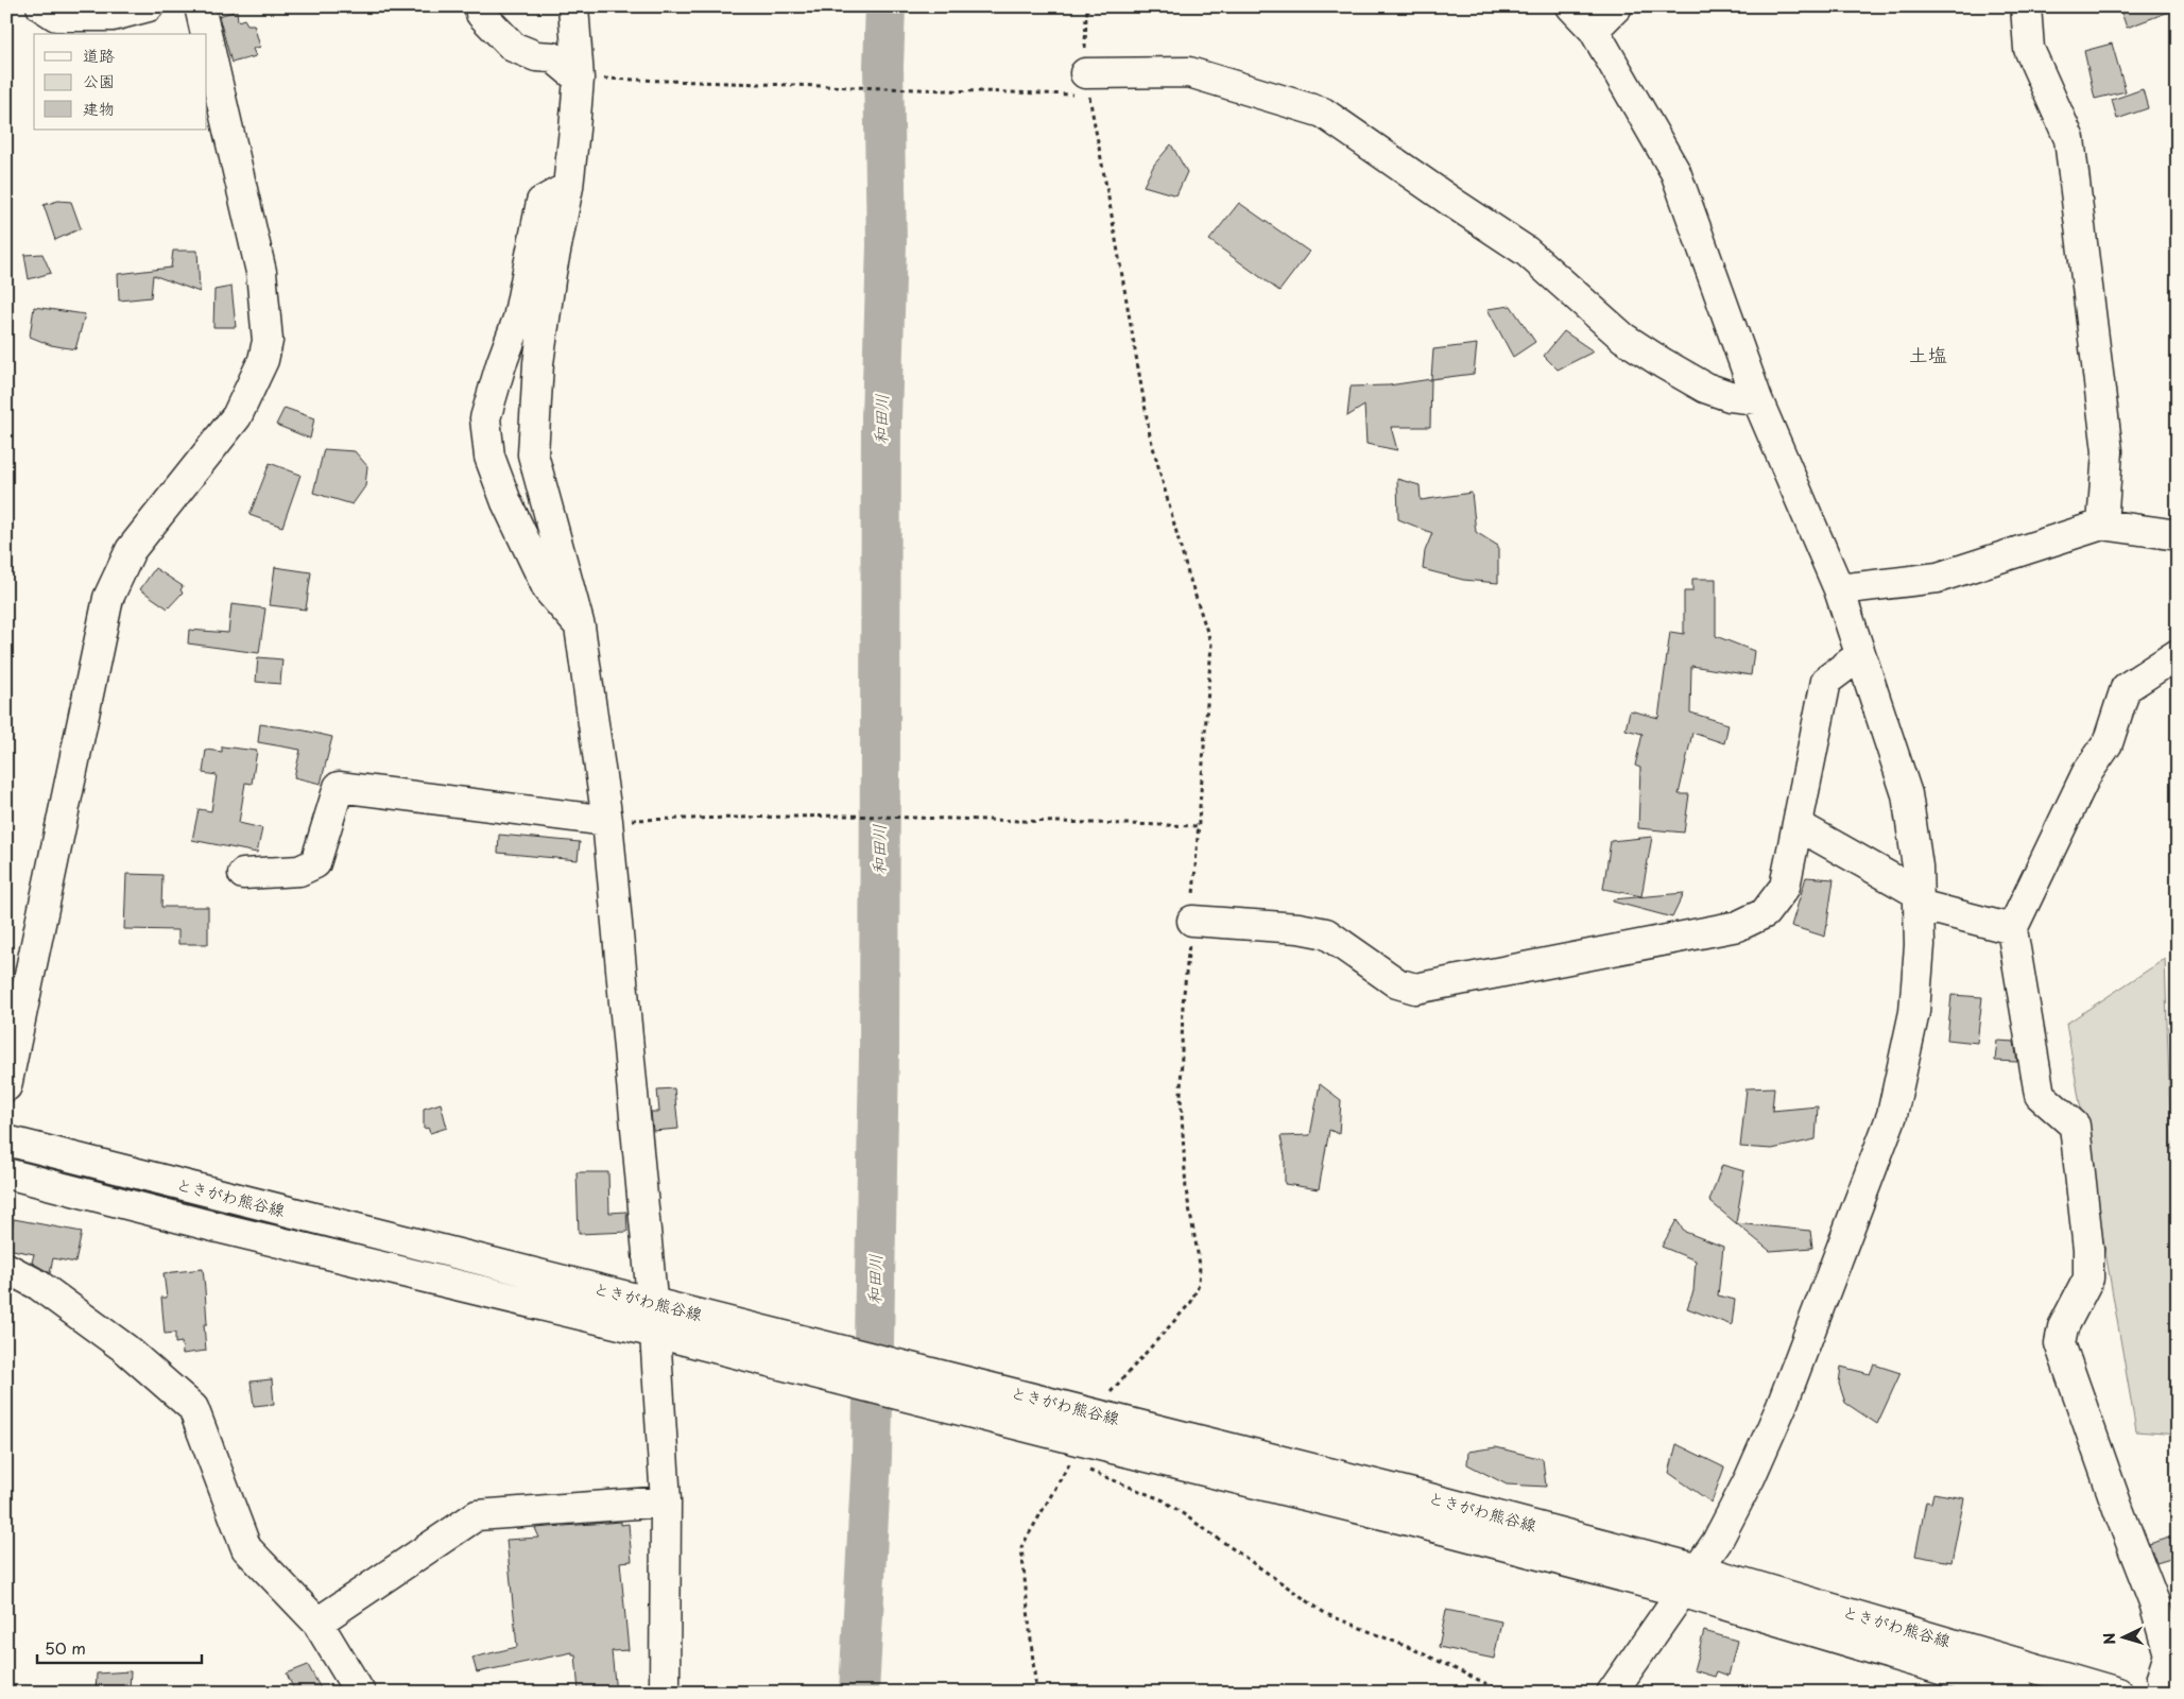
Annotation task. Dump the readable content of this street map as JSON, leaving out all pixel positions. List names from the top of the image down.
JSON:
{
  "streets": {
    "street": ["ときがわ熊谷線"]
  },
  "districts": ["土塩"],
  "water": ["和田川"],
  "legend": ["道路", "公園", "建物"],
  "scale_bar": "50 m",
  "north": "left"
}
